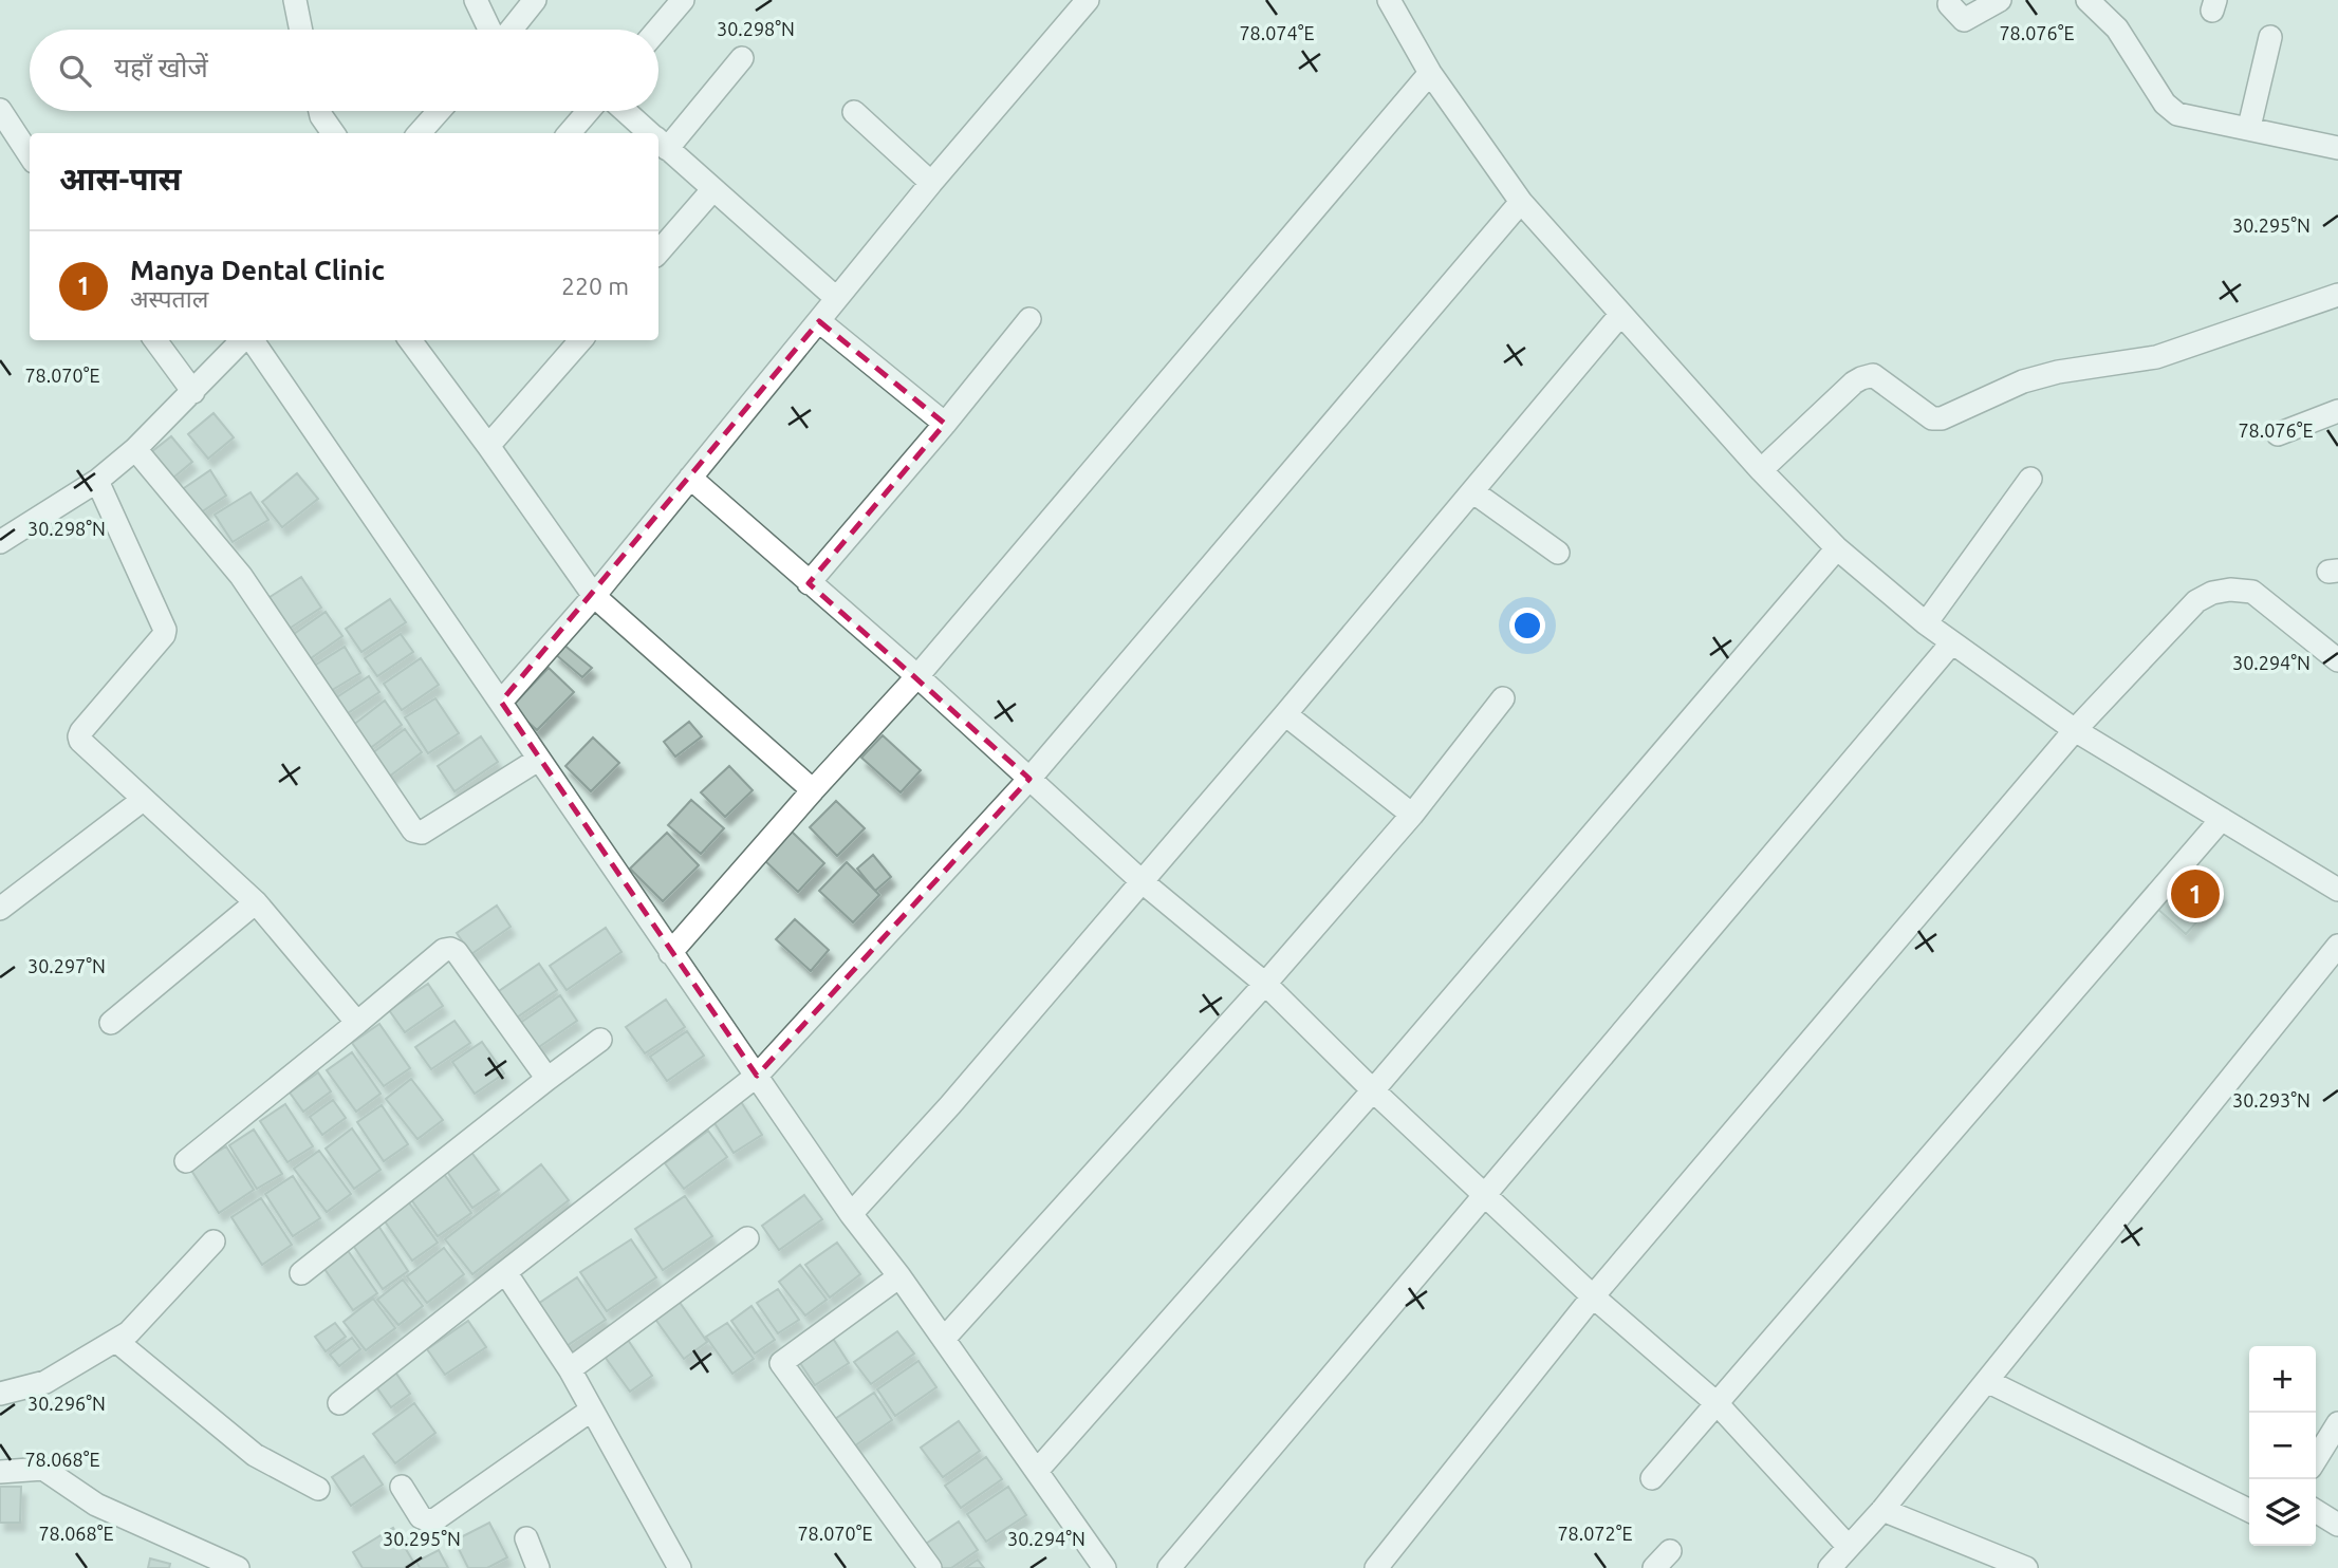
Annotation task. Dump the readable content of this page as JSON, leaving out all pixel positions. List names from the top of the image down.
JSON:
{
  "page": {
    "search": "यहाँ खोजें",
    "heading": "आस-पास",
    "list": [
      {
        "mark": "1",
        "name": "Manya Dental Clinic",
        "note": "अस्पताल",
        "value": "220 m"
      }
    ],
    "pins": "1",
    "map_buttons": ["+", "−"]
  },
  "coordinates": [
    "30.298°N",
    "78.076°E",
    "78.074°E",
    "30.295°N",
    "78.070°E",
    "30.294°N",
    "30.297°N",
    "30.293°N",
    "30.296°N",
    "78.068°E",
    "78.072°E"
  ]
}
